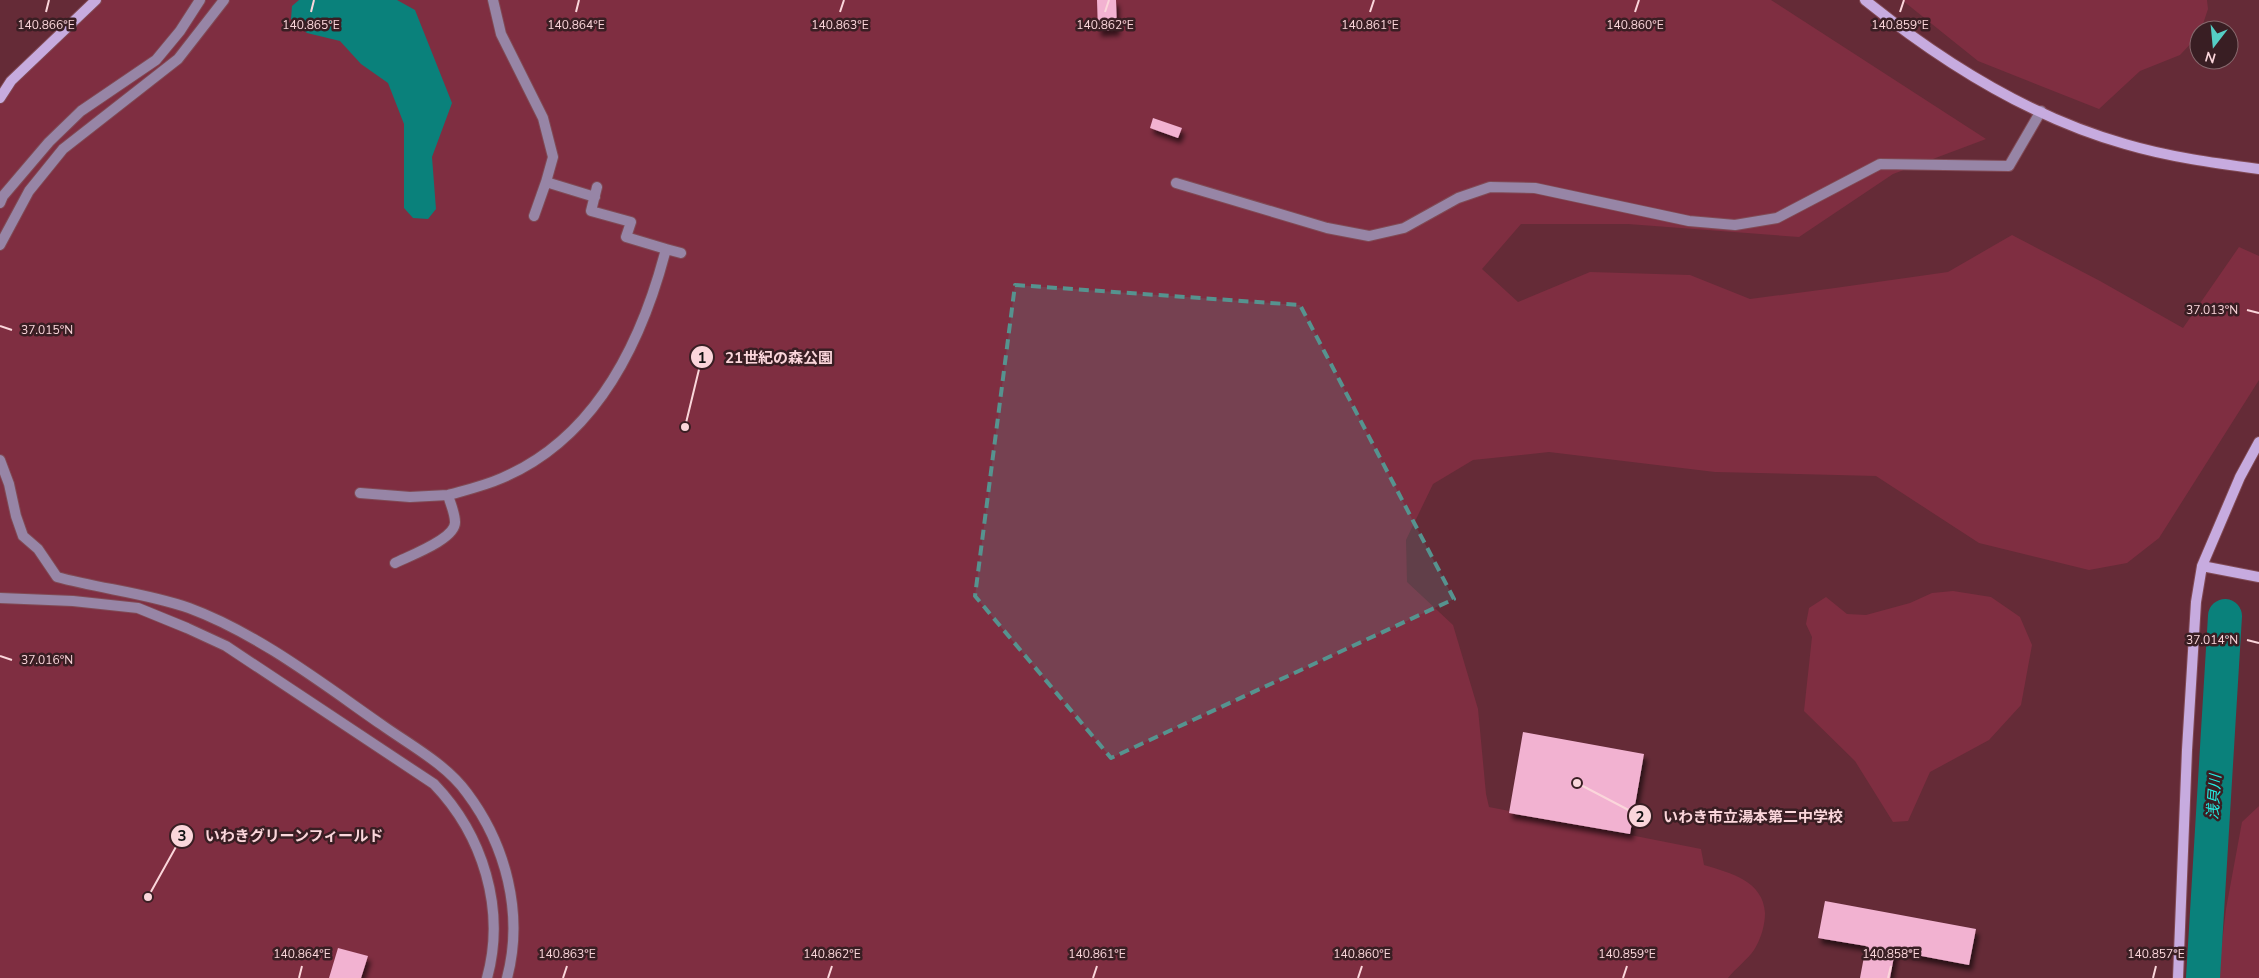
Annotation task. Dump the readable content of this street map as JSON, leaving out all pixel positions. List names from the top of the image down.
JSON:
{
  "water": ["浅貝川"],
  "places": ["21世紀の森公園", "いわき市立湯本第二中学校", "いわきグリーンフィールド"],
  "north": "bottom",
  "coordinates": [
    "140.866°E",
    "140.865°E",
    "140.864°E",
    "140.863°E",
    "140.862°E",
    "140.861°E",
    "140.860°E",
    "140.859°E",
    "37.013°N",
    "37.015°N",
    "37.014°N",
    "37.016°N",
    "140.858°E",
    "140.857°E"
  ]
}
